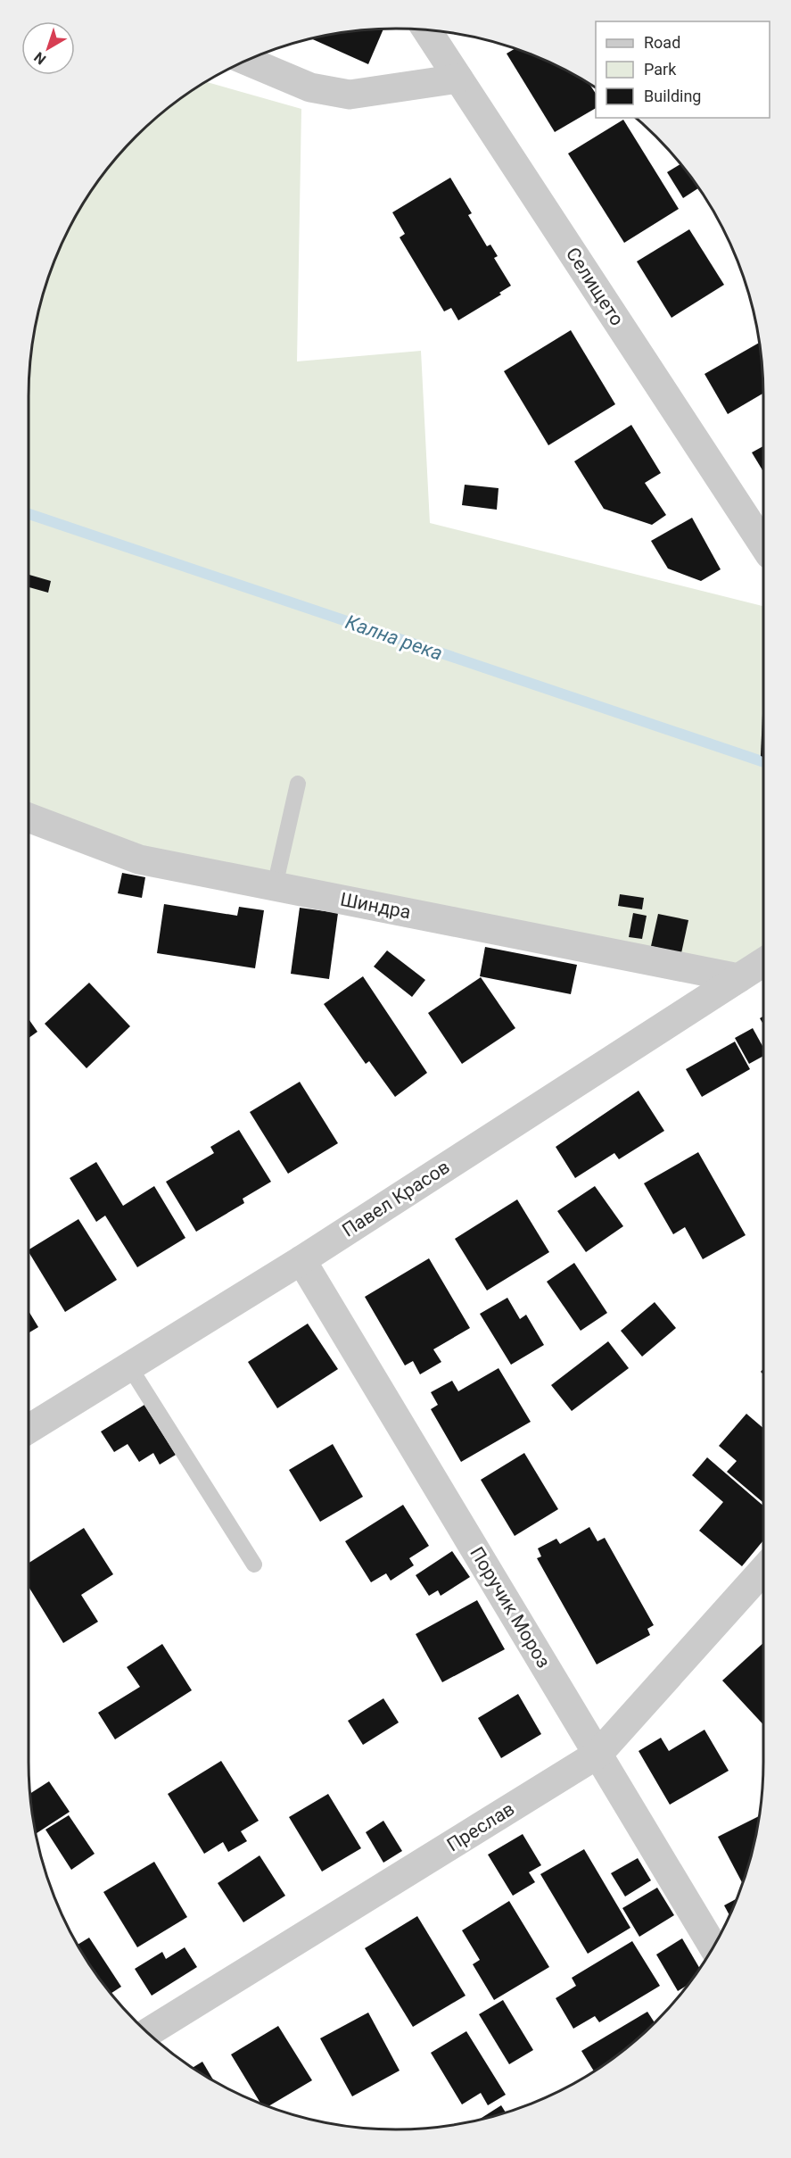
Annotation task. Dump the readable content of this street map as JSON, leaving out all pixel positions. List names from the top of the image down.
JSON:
{
  "streets": {
    "street": [
      "Селището",
      "Шиндра",
      "Павел Красов",
      "Поручик Мороз",
      "Преслав"
    ]
  },
  "crossings": [
    ["Шиндра", "Павел Красов"],
    ["Павел Красов", "Поручик Мороз"],
    ["Поручик Мороз", "Преслав"]
  ],
  "water": ["Кална река"],
  "legend": ["Road", "Park", "Building"],
  "north": "bottom left"
}
